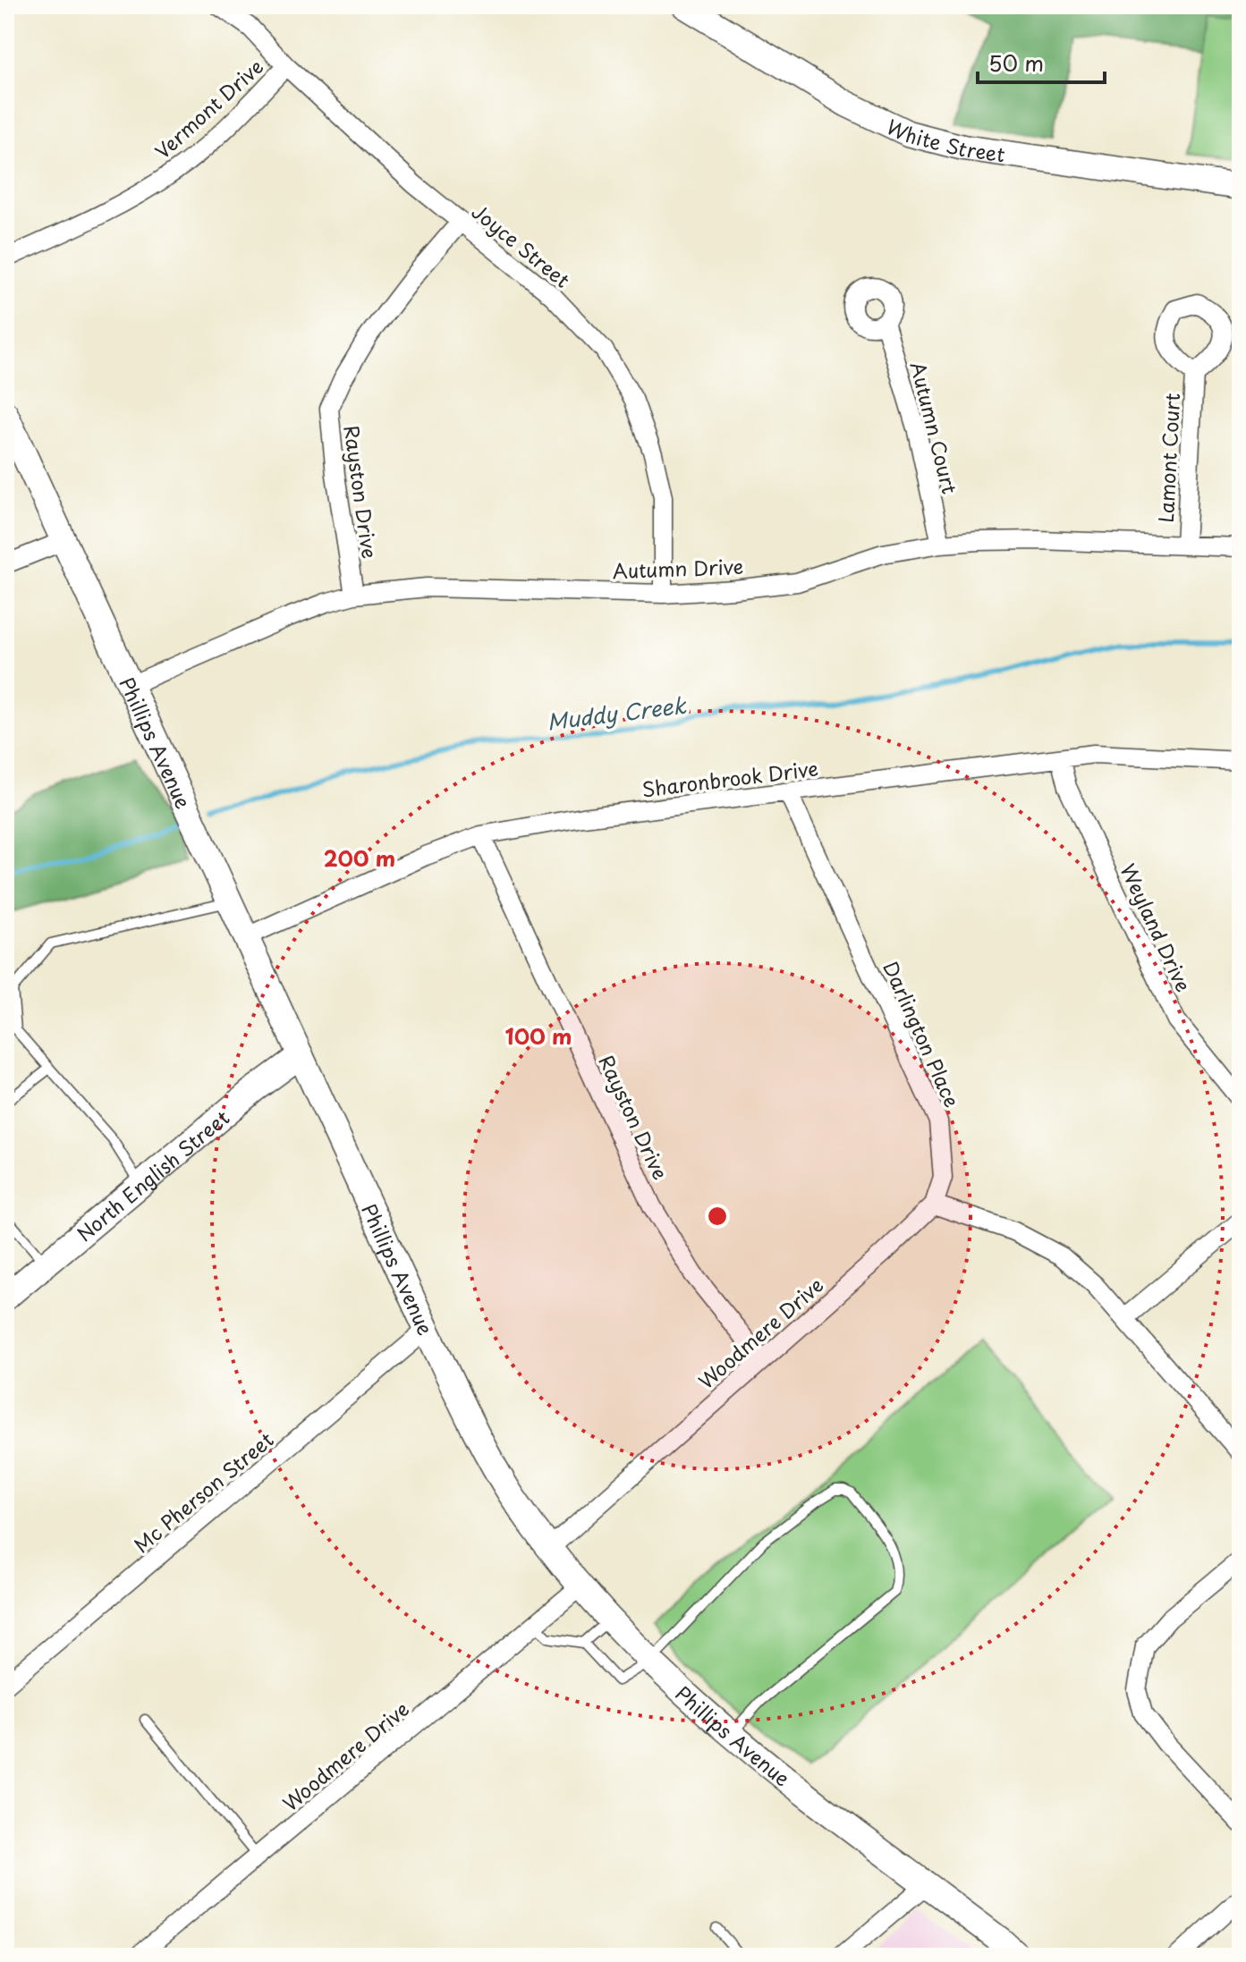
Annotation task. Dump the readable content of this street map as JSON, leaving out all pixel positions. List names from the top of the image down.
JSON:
{
  "streets": {
    "street": [
      "Vermont Drive",
      "White Street",
      "Joyce Street",
      "Autumn Court",
      "Lamont Court",
      "Rayston Drive",
      "Autumn Drive",
      "Phillips Avenue",
      "Sharonbrook Drive",
      "Weyland Drive",
      "Darlington Place",
      "North English Street",
      "Woodmere Drive",
      "Mc Pherson Street"
    ]
  },
  "crossings": [
    ["Vermont Drive", "Joyce Street"],
    ["Joyce Street", "Rayston Drive"],
    ["Joyce Street", "Autumn Drive"],
    ["Autumn Court", "Autumn Drive"],
    ["Lamont Court", "Autumn Drive"],
    ["Rayston Drive", "Autumn Drive"],
    ["Rayston Drive", "Sharonbrook Drive"],
    ["Rayston Drive", "Woodmere Drive"],
    ["Autumn Drive", "Phillips Avenue"],
    ["Phillips Avenue", "Sharonbrook Drive"],
    ["Phillips Avenue", "North English Street"],
    ["Phillips Avenue", "Woodmere Drive"],
    ["Phillips Avenue", "Mc Pherson Street"],
    ["Sharonbrook Drive", "Weyland Drive"],
    ["Sharonbrook Drive", "Darlington Place"],
    ["Darlington Place", "Woodmere Drive"]
  ],
  "water": ["Muddy Creek"],
  "scale_bar": "50 m",
  "rings": ["200 m", "100 m"]
}
